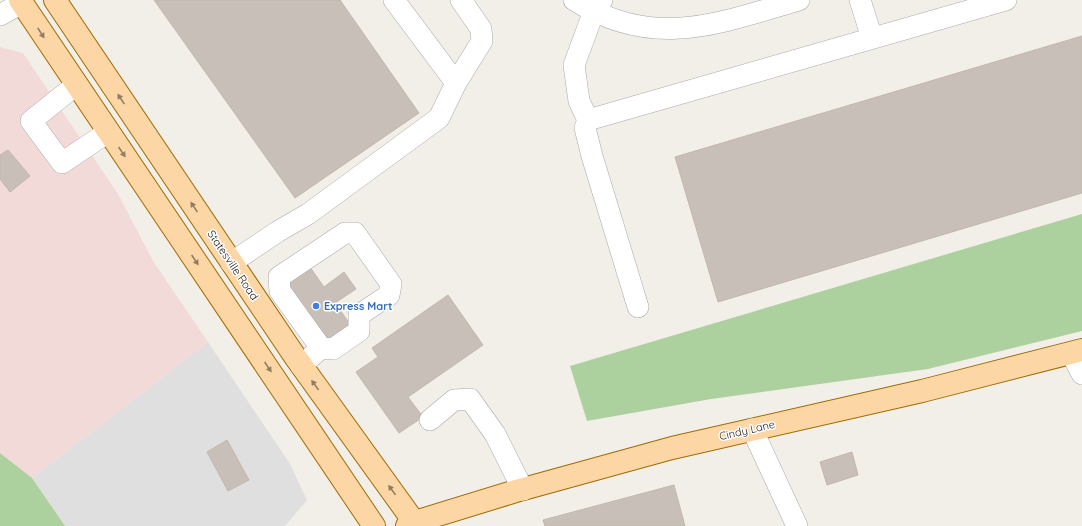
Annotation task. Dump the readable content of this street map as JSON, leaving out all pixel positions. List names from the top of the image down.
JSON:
{
  "streets": {
    "main road": ["Statesville Road", "Cindy Lane"]
  },
  "crossings": [
    ["Statesville Road", "Cindy Lane"]
  ],
  "places": ["Express Mart"]
}
